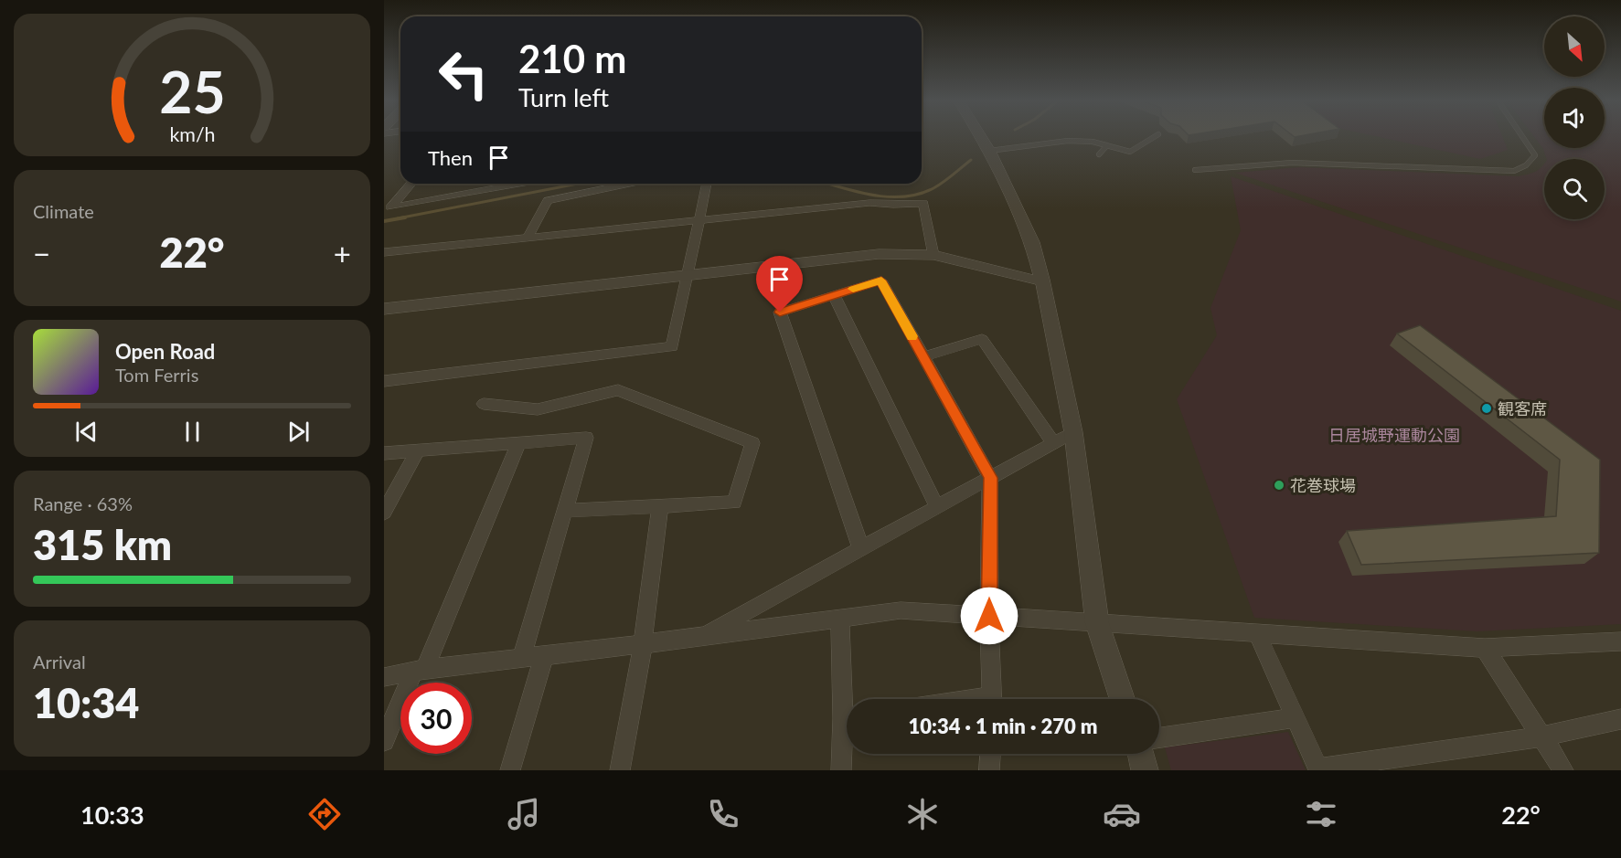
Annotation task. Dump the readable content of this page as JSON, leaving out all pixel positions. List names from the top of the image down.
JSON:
{
  "parks": ["日居城野運動公園"],
  "places": ["観客席", "花巻球場"],
  "north": "bottom right",
  "page": {
    "turn": ["210 m", "Turn left"],
    "then": "Then",
    "tile": [
      "Climate",
      ["Range · 63%", "315 km"],
      ["Arrival", "10:34"]
    ],
    "heat": ["−", "22°", "+"],
    "song": ["Open Road", "Tom Ferris"],
    "limit": "30",
    "trip": "10:34 · 1 min · 270 m",
    "tabs": ["10:33", "22°"],
    "gauge": ["25", "km/h"]
  }
}
